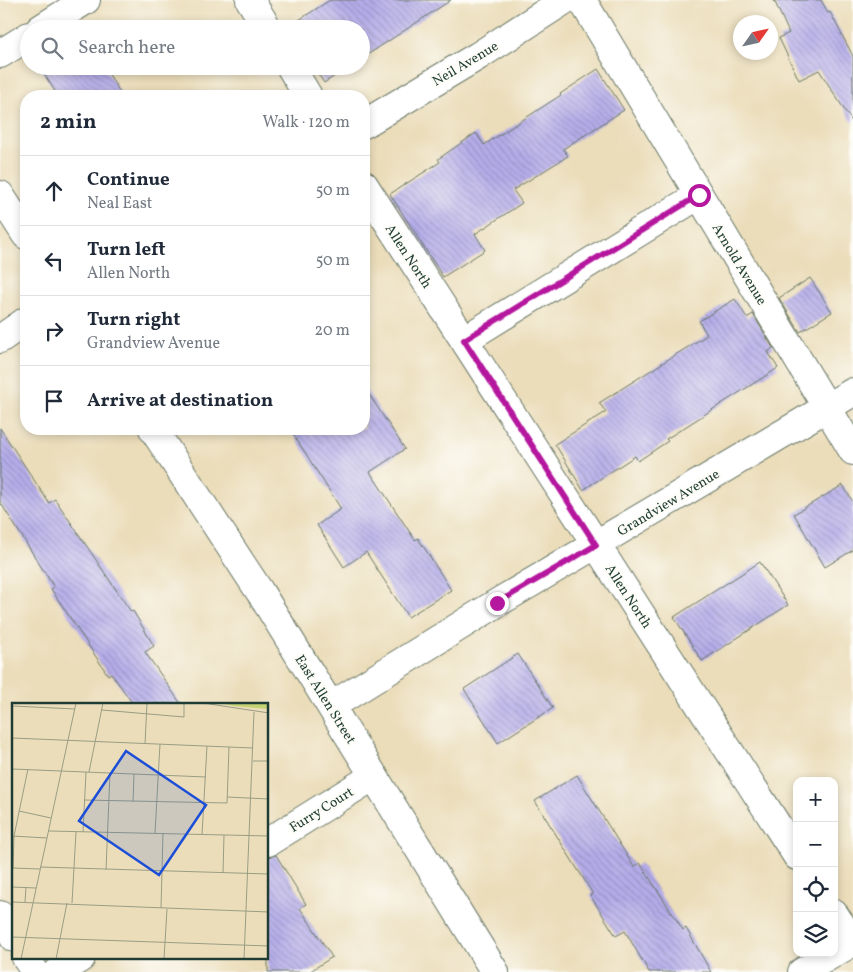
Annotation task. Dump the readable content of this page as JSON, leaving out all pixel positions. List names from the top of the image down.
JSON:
{
  "streets": {
    "street": [
      "Neil Avenue",
      "Allen North",
      "Arnold Avenue",
      "Grandview Avenue",
      "East Allen Street",
      "Furry Court"
    ]
  },
  "crossings": [
    ["Allen North", "Grandview Avenue"],
    ["Arnold Avenue", "Grandview Avenue"],
    ["Grandview Avenue", "East Allen Street"],
    ["East Allen Street", "Furry Court"]
  ],
  "north": "top right",
  "page": {
    "search": "Search here",
    "heading": ["2 min", "Walk · 120 m"],
    "list": [
      ["Continue", "Neal East", "50 m"],
      ["Turn left", "Allen North", "50 m"],
      ["Turn right", "Grandview Avenue", "20 m"],
      "Arrive at destination"
    ],
    "map_buttons": ["+", "−"]
  }
}
